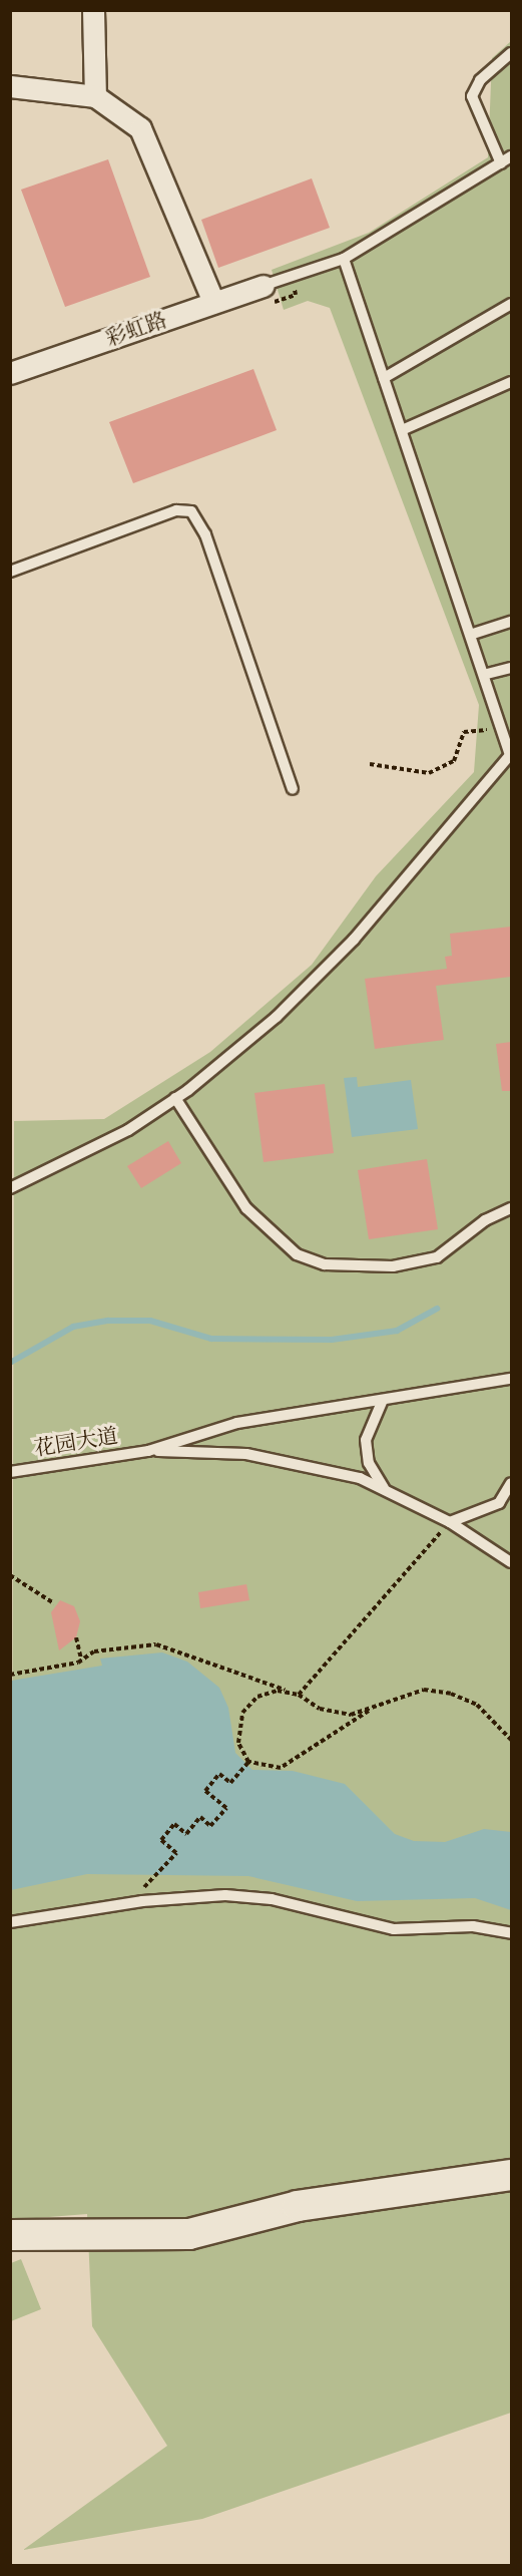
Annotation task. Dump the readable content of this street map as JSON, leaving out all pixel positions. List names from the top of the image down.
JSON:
{
  "streets": {
    "street": ["彩虹路"],
    "lane": ["花园大道"]
  }
}
